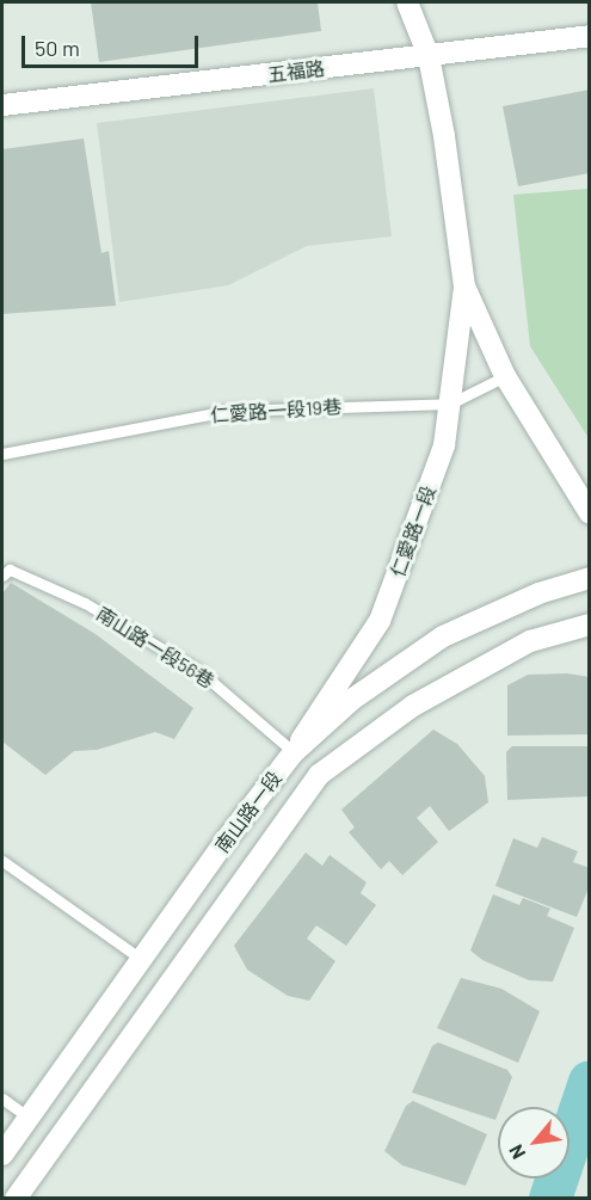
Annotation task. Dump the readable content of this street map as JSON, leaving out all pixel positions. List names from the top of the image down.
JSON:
{
  "streets": {
    "street": ["五福路", "仁愛路一段", "南山路一段"],
    "lane": ["仁愛路一段19巷", "南山路一段56巷"]
  },
  "crossings": [
    ["五福路", "仁愛路一段"],
    ["仁愛路一段19巷", "仁愛路一段"],
    ["仁愛路一段", "南山路一段56巷"],
    ["仁愛路一段", "南山路一段"],
    ["南山路一段56巷", "南山路一段"]
  ],
  "scale_bar": "50 m",
  "north": "bottom left"
}
